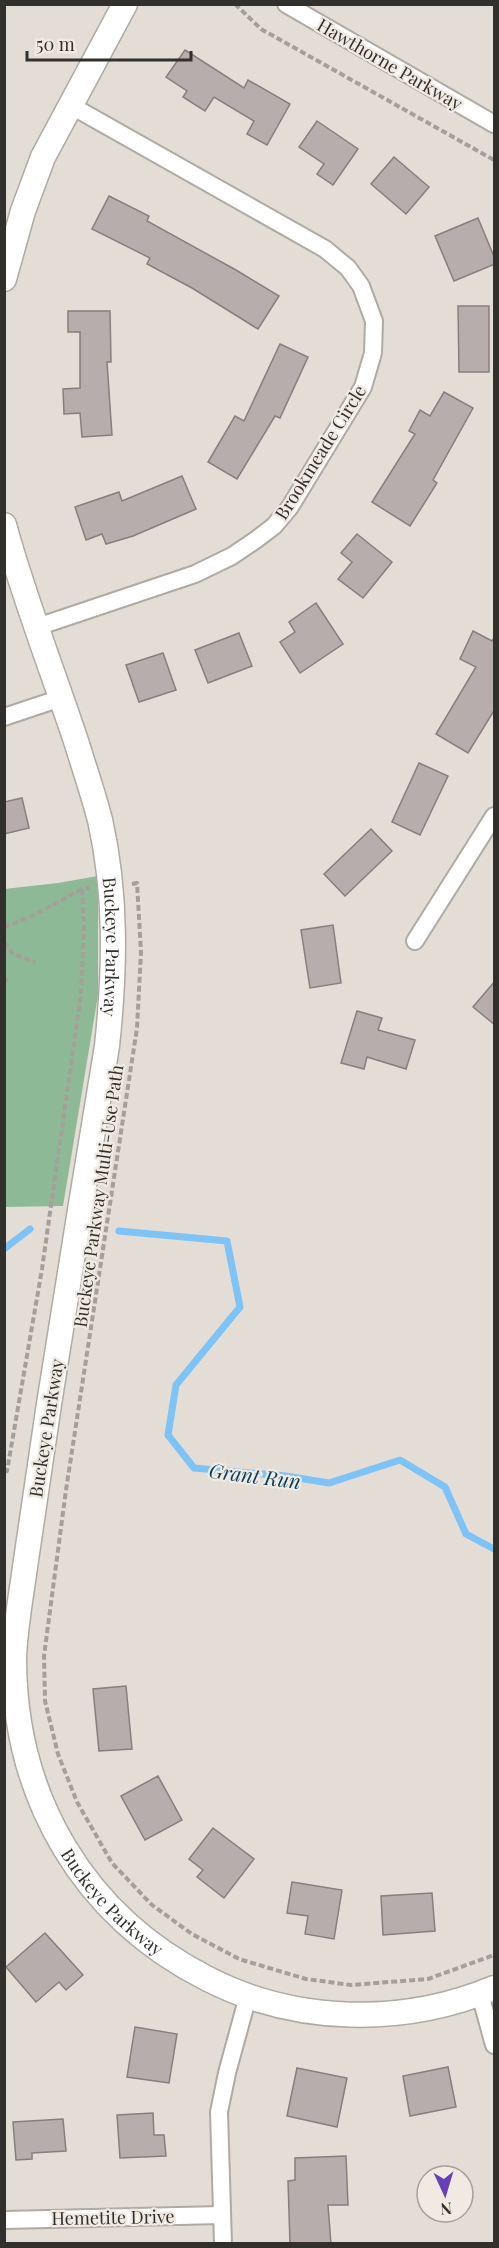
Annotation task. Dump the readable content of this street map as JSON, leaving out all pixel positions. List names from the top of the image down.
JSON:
{
  "streets": {
    "street": [
      "Hawthorne Parkway",
      "Brookmeade Circle",
      "Buckeye Parkway",
      "Hemetite Drive"
    ],
    "path": ["Buckeye Parkway Multi-Use Path"]
  },
  "crossings": [
    ["Brookmeade Circle", "Buckeye Parkway"]
  ],
  "water": ["Grant Run"],
  "scale_bar": "50 m",
  "north": "bottom"
}
